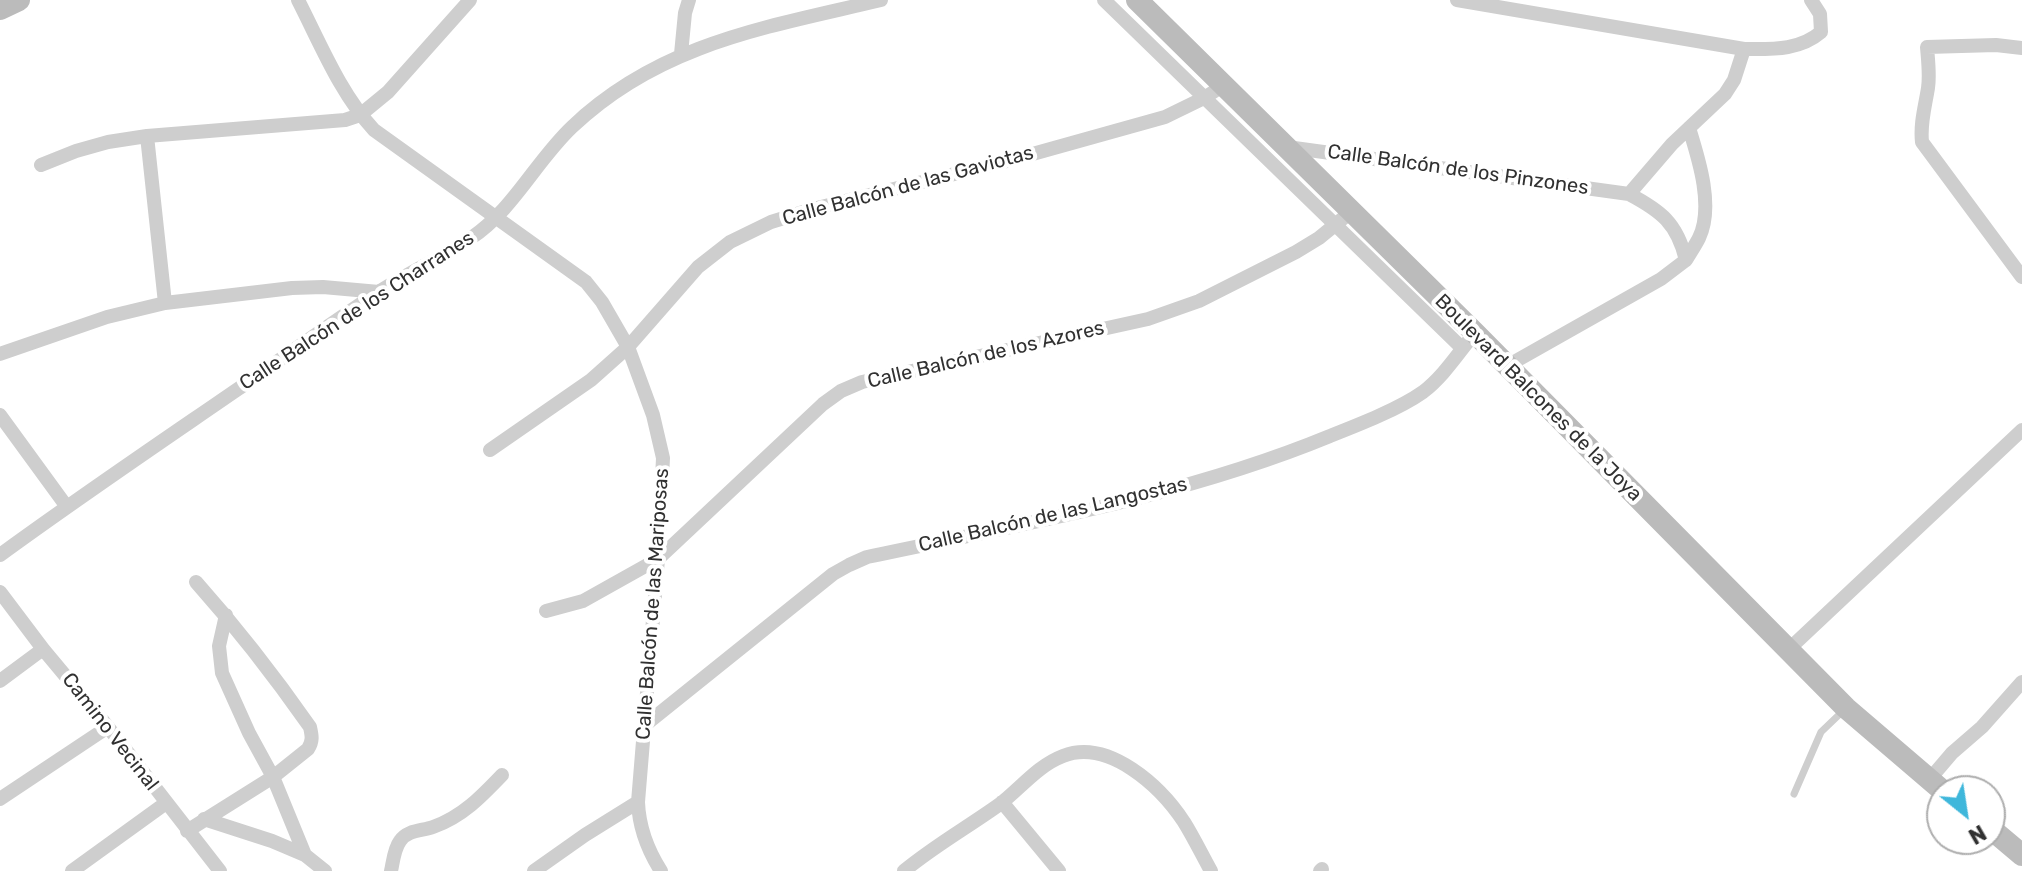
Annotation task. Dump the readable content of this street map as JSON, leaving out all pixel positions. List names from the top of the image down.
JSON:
{
  "streets": {
    "street": [
      "Calle Balcón de los Pinzones",
      "Calle Balcón de las Gaviotas",
      "Calle Balcón de los Charranes",
      "Calle Balcón de los Azores",
      "Boulevard Balcones de la Joya",
      "Calle Balcón de las Langostas",
      "Calle Balcón de las Mariposas",
      "Camino Vecinal"
    ]
  },
  "crossings": [
    ["Calle Balcón de los Pinzones", "Boulevard Balcones de la Joya"],
    ["Calle Balcón de las Gaviotas", "Boulevard Balcones de la Joya"],
    ["Calle Balcón de las Gaviotas", "Calle Balcón de las Mariposas"],
    ["Calle Balcón de los Charranes", "Calle Balcón de las Mariposas"],
    ["Calle Balcón de los Azores", "Boulevard Balcones de la Joya"],
    ["Calle Balcón de los Azores", "Calle Balcón de las Mariposas"],
    ["Boulevard Balcones de la Joya", "Calle Balcón de las Langostas"],
    ["Calle Balcón de las Langostas", "Calle Balcón de las Mariposas"]
  ],
  "north": "bottom right"
}
